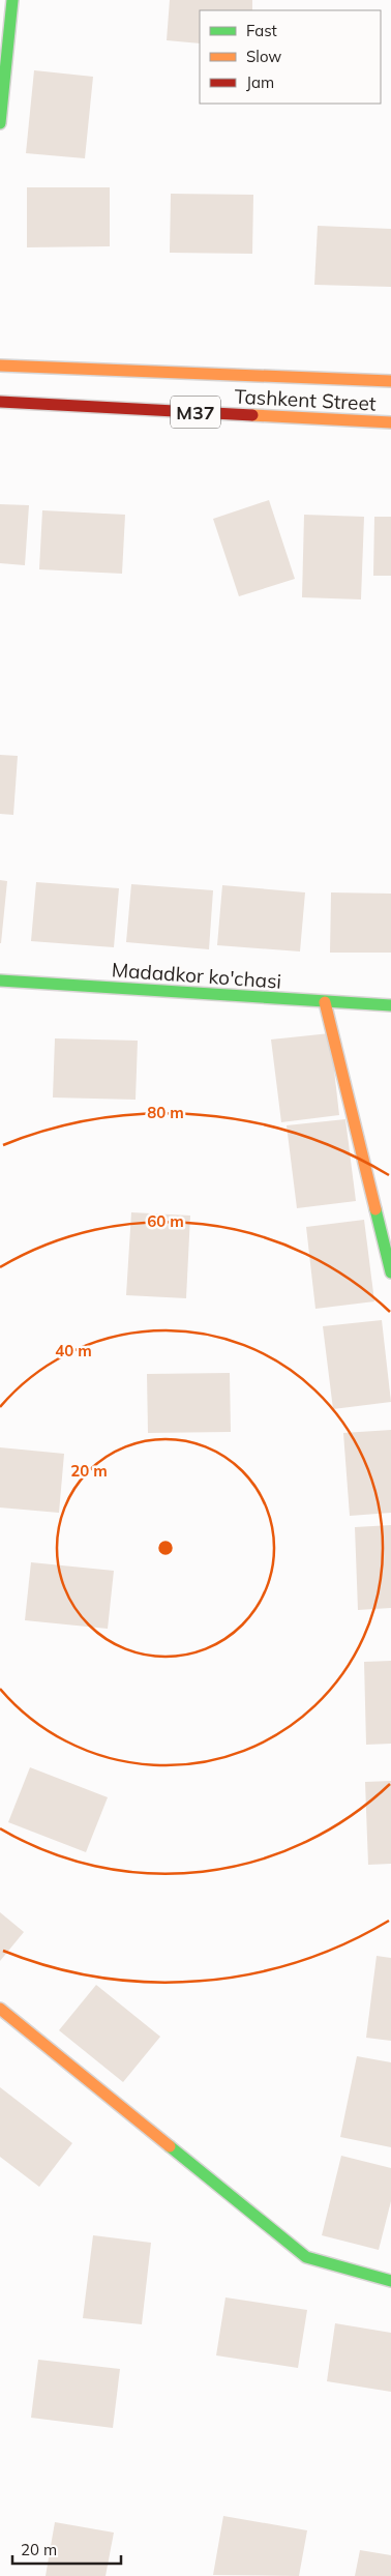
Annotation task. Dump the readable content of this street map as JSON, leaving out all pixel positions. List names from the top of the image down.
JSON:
{
  "streets": {
    "main road": ["Tashkent Street", "M37", "Madadkor ko'chasi"]
  },
  "legend": ["Fast", "Slow", "Jam"],
  "scale_bar": "20 m",
  "rings": [
    "80 m",
    "60 m",
    "40 m",
    "20 m"
  ]
}
